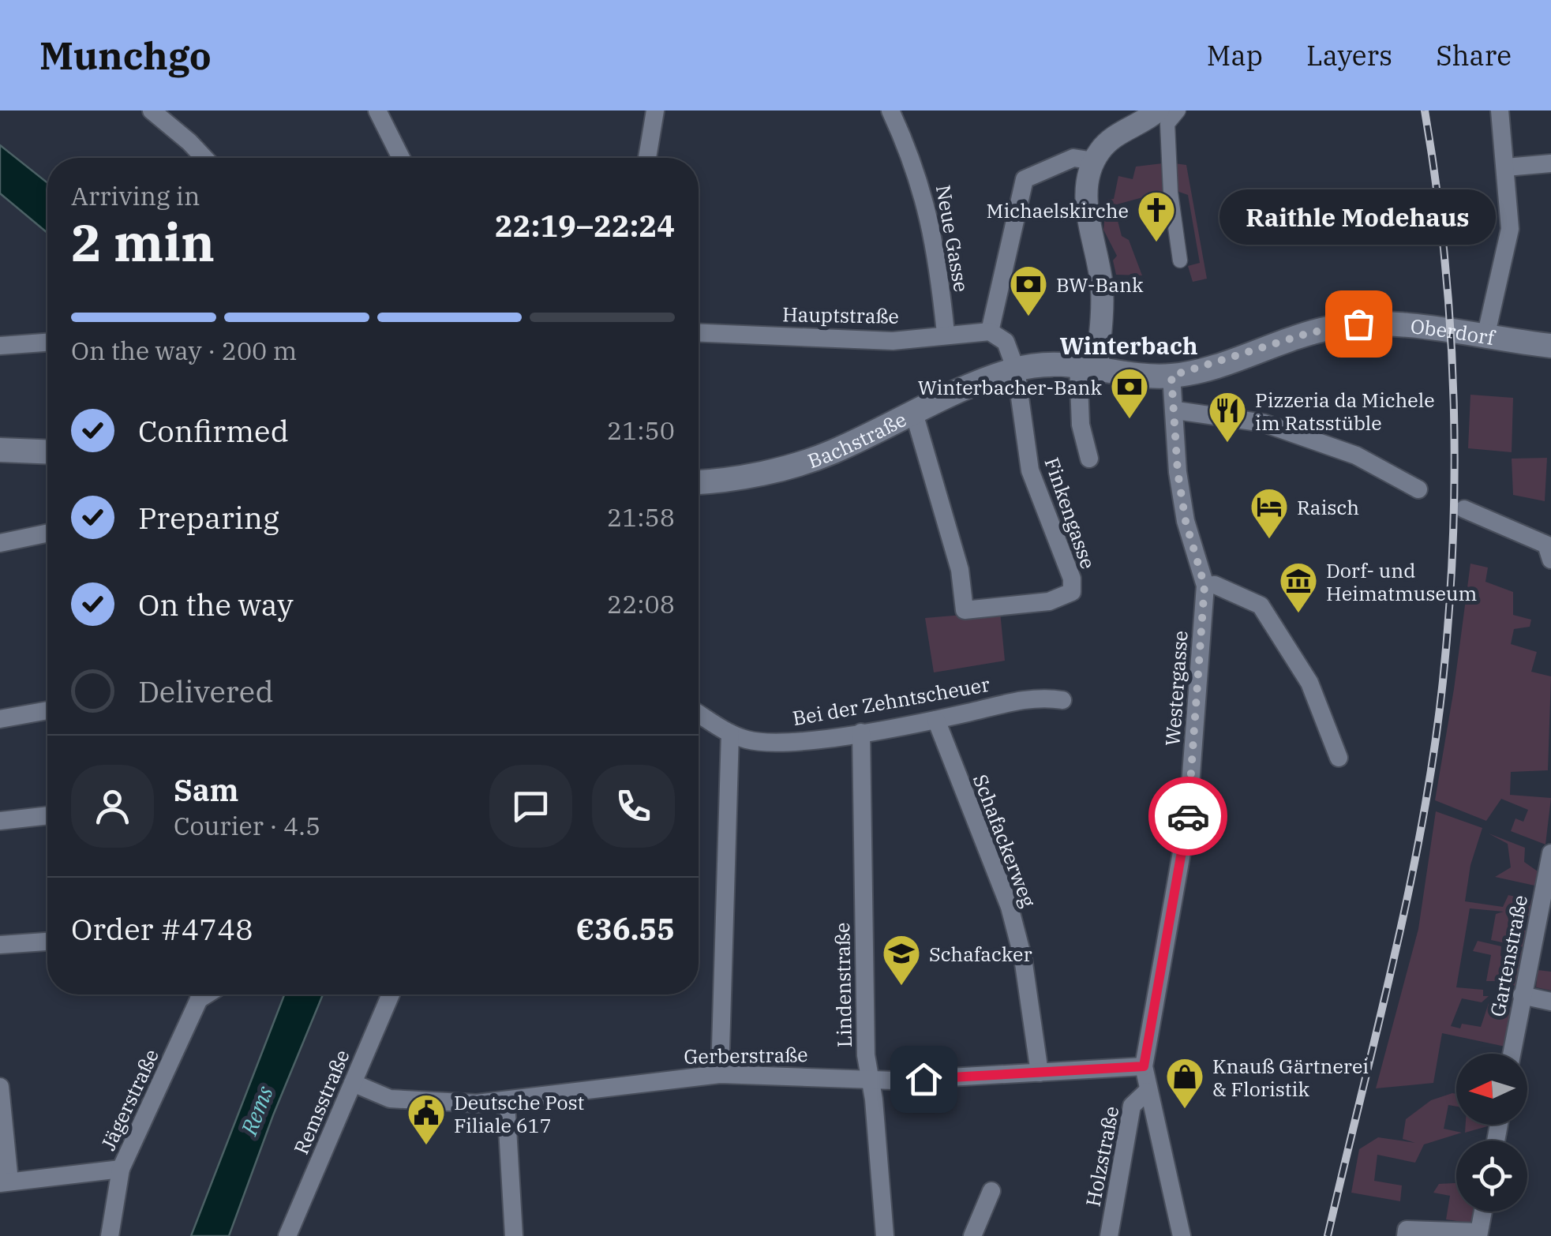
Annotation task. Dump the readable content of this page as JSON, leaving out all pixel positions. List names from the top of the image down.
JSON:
{
  "streets": {
    "main road": ["Oberdorf", "Bachstraße"],
    "street": [
      "Neue Gasse",
      "Hauptstraße",
      "Finkengasse",
      "Westergasse",
      "Bei der Zehntscheuer",
      "Schafackerweg",
      "Gartenstraße",
      "Lindenstraße",
      "Gerberstraße",
      "Jägerstraße",
      "Remsstraße",
      "Holzstraße"
    ]
  },
  "crossings": [
    ["Neue Gasse", "Hauptstraße"],
    ["Oberdorf", "Bachstraße"],
    ["Oberdorf", "Westergasse"],
    ["Bachstraße", "Finkengasse"],
    ["Bachstraße", "Westergasse"],
    ["Westergasse", "Gerberstraße"],
    ["Westergasse", "Holzstraße"],
    ["Bei der Zehntscheuer", "Schafackerweg"],
    ["Bei der Zehntscheuer", "Lindenstraße"],
    ["Schafackerweg", "Gerberstraße"],
    ["Lindenstraße", "Gerberstraße"],
    ["Gerberstraße", "Remsstraße"]
  ],
  "districts": ["Winterbach"],
  "water": ["Rems"],
  "places": {
    "church": ["Michaelskirche"],
    "bank": ["BW-Bank", "Winterbacher-Bank"],
    "other": ["Raithle Modehaus"],
    "restaurant": ["Pizzeria da Michele im Ratsstüble"],
    "hotel": ["Raisch"],
    "museum": ["Dorf- und Heimatmuseum"],
    "school or university": ["Schafacker"],
    "shop": ["Knauß Gärtnerei & Floristik"],
    "public building": ["Deutsche Post Filiale 617"]
  },
  "north": "left",
  "page": {
    "header": "Munchgo",
    "nav": ["Map", "Layers", "Share"],
    "heading": ["2 min", "Arriving in", "22:19–22:24"],
    "panel": [
      "Sam",
      "Courier · 4.5",
      "Order #4748",
      "€36.55"
    ],
    "bubble": "Raithle Modehaus",
    "bar": "On the way · 200 m",
    "list": [
      ["Confirmed", "21:50"],
      ["Preparing", "21:58"],
      ["On the way", "22:08"],
      "Delivered"
    ]
  }
}
